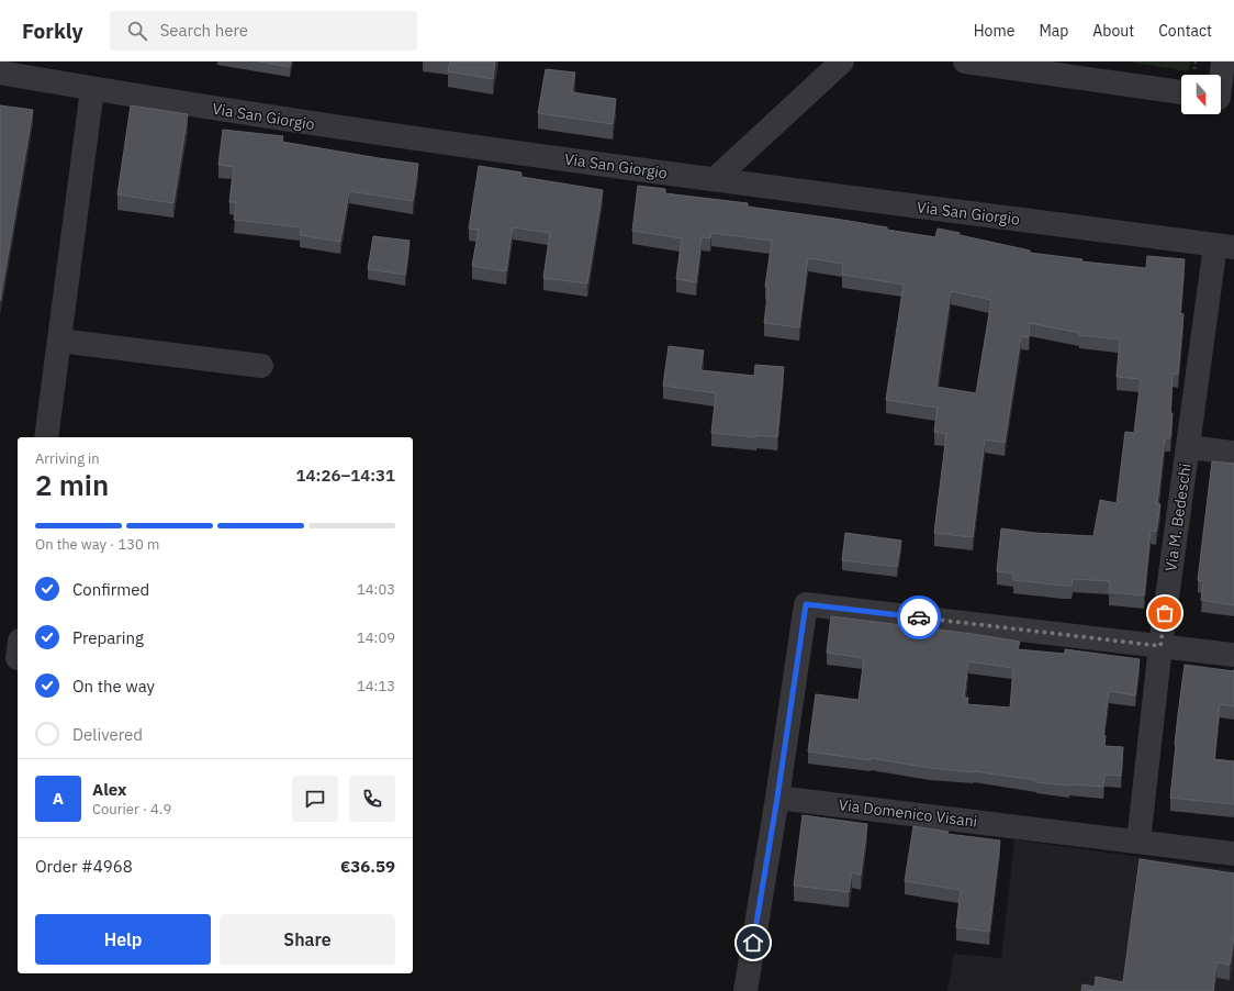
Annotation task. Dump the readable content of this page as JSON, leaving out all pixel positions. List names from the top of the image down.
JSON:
{
  "streets": {
    "street": ["Via San Giorgio", "Via M. Bedeschi", "Via Domenico Visani"]
  },
  "crossings": [
    ["Via San Giorgio", "Via M. Bedeschi"],
    ["Via M. Bedeschi", "Via Domenico Visani"]
  ],
  "north": "bottom",
  "page": {
    "header": "Forkly",
    "search": "Search here",
    "nav": [
      "Home",
      "Map",
      "About",
      "Contact"
    ],
    "heading": ["2 min", "Arriving in", "14:26–14:31"],
    "panel": [
      "Alex",
      "Courier · 4.9",
      "Order #4968",
      "€36.59"
    ],
    "bar": "On the way · 130 m",
    "list": [
      ["Confirmed", "14:03"],
      ["Preparing", "14:09"],
      ["On the way", "14:13"],
      "Delivered"
    ],
    "round": "A",
    "buttons": ["Help", "Share"]
  }
}
